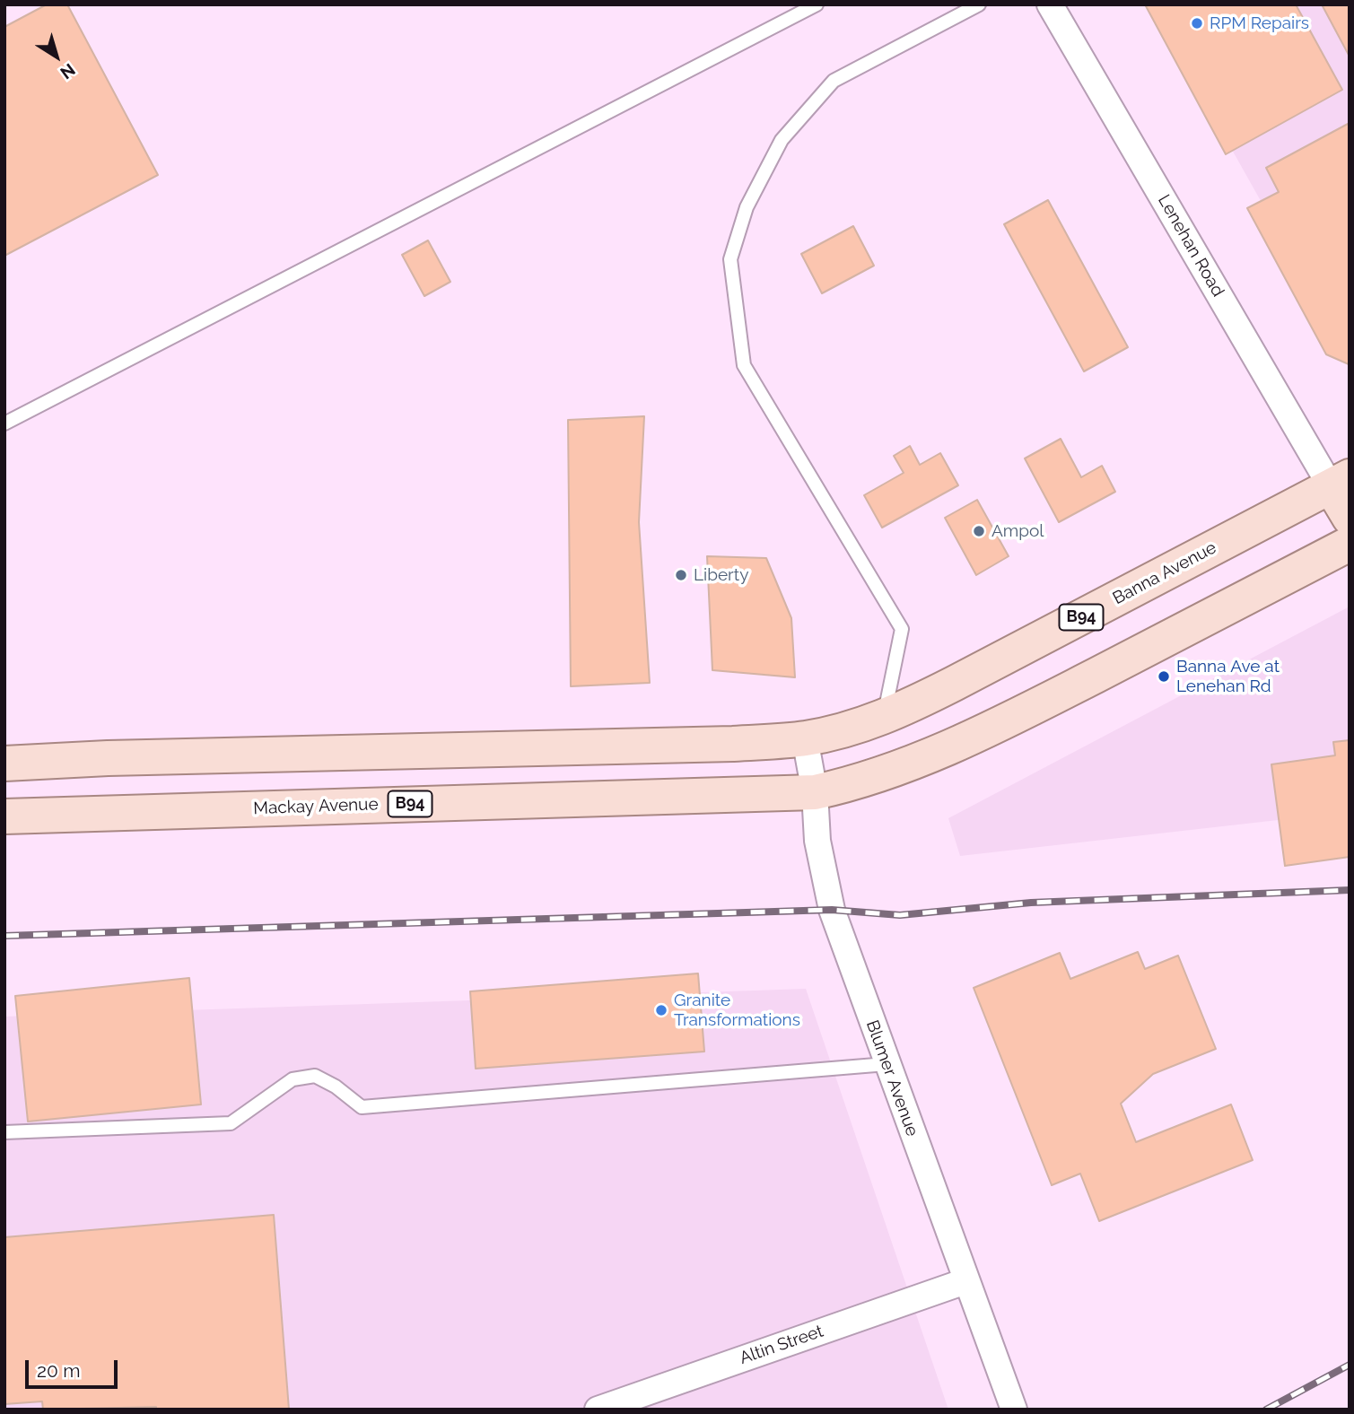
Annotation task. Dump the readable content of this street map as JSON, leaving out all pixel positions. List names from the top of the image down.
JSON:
{
  "streets": {
    "main road": ["Banna Avenue", "B94", "Mackay Avenue"],
    "street": ["Lenehan Road", "Blumer Avenue", "Altin Street"]
  },
  "crossings": [
    ["Lenehan Road", "Banna Avenue"],
    ["Banna Avenue", "B94"],
    ["Banna Avenue", "Blumer Avenue"],
    ["B94", "Mackay Avenue"],
    ["B94", "Blumer Avenue"],
    ["Mackay Avenue", "Blumer Avenue"],
    ["Blumer Avenue", "Altin Street"]
  ],
  "places": [
    "RPM Repairs",
    "Ampol",
    "Liberty",
    "Banna Ave at Lenehan Rd",
    "Granite Transformations"
  ],
  "scale_bar": "20 m",
  "north": "bottom right"
}
